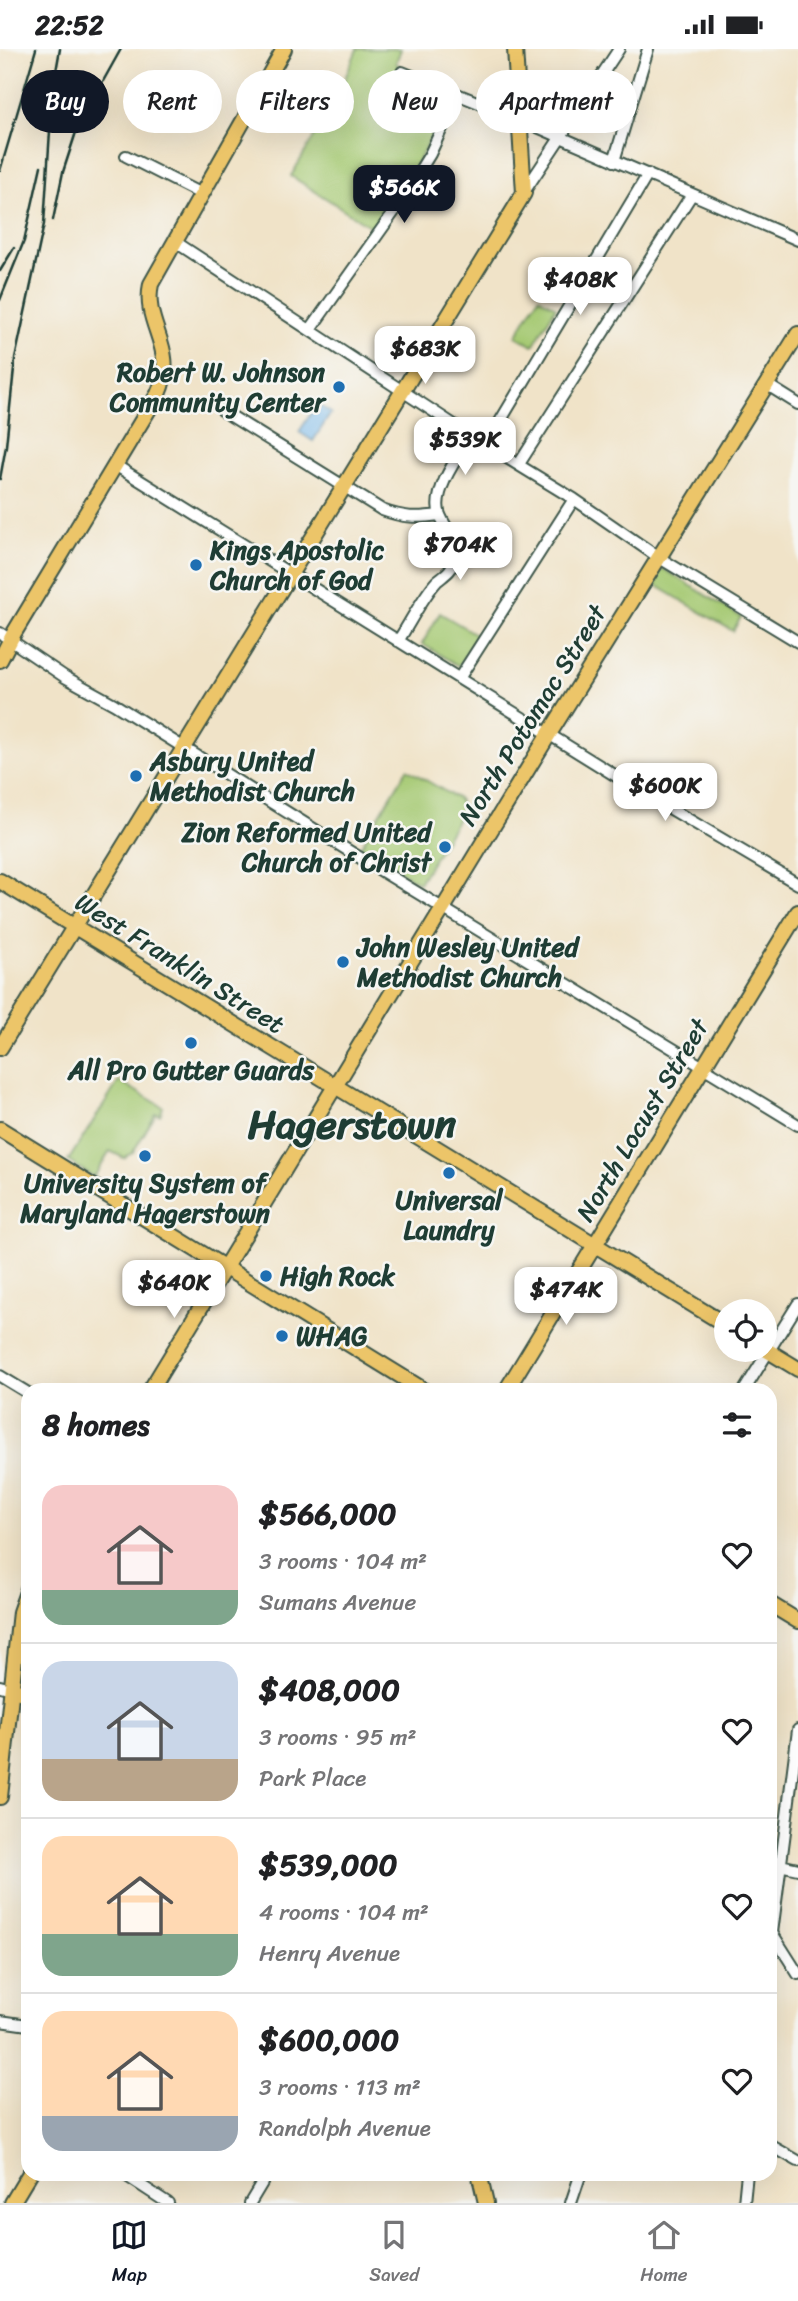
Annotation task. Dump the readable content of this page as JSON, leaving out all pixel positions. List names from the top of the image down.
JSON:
{
  "streets": {
    "main road": ["North Potomac Street", "West Franklin Street", "North Locust Street"]
  },
  "crossings": [
    ["North Potomac Street", "West Franklin Street"],
    ["West Franklin Street", "North Locust Street"]
  ],
  "districts": ["Hagerstown"],
  "places": [
    "Robert W. Johnson Community Center",
    "Kings Apostolic Church of God",
    "Asbury United Methodist Church",
    "Zion Reformed United Church of Christ",
    "John Wesley United Methodist Church",
    "All Pro Gutter Guards",
    "University System of Maryland Hagerstown",
    "Universal Laundry",
    "High Rock",
    "WHAG"
  ],
  "page": {
    "status": "22:52",
    "chip": [
      "Buy",
      "Rent",
      "Filters",
      "New",
      "Apartment"
    ],
    "price": [
      "$566K",
      "$408K",
      "$683K",
      "$539K",
      "$704K",
      "$600K",
      "$640K",
      "$474K"
    ],
    "heading": "8 homes",
    "list": [
      {
        "name": "$566,000",
        "note": "3 rooms · 104 m² · Sumans Avenue"
      },
      {
        "name": "$408,000",
        "note": "3 rooms · 95 m² · Park Place"
      },
      {
        "name": "$539,000",
        "note": "4 rooms · 104 m² · Henry Avenue"
      },
      {
        "name": "$600,000",
        "note": "3 rooms · 113 m² · Randolph Avenue"
      }
    ],
    "tabs": ["Map", "Saved", "Home"]
  }
}
